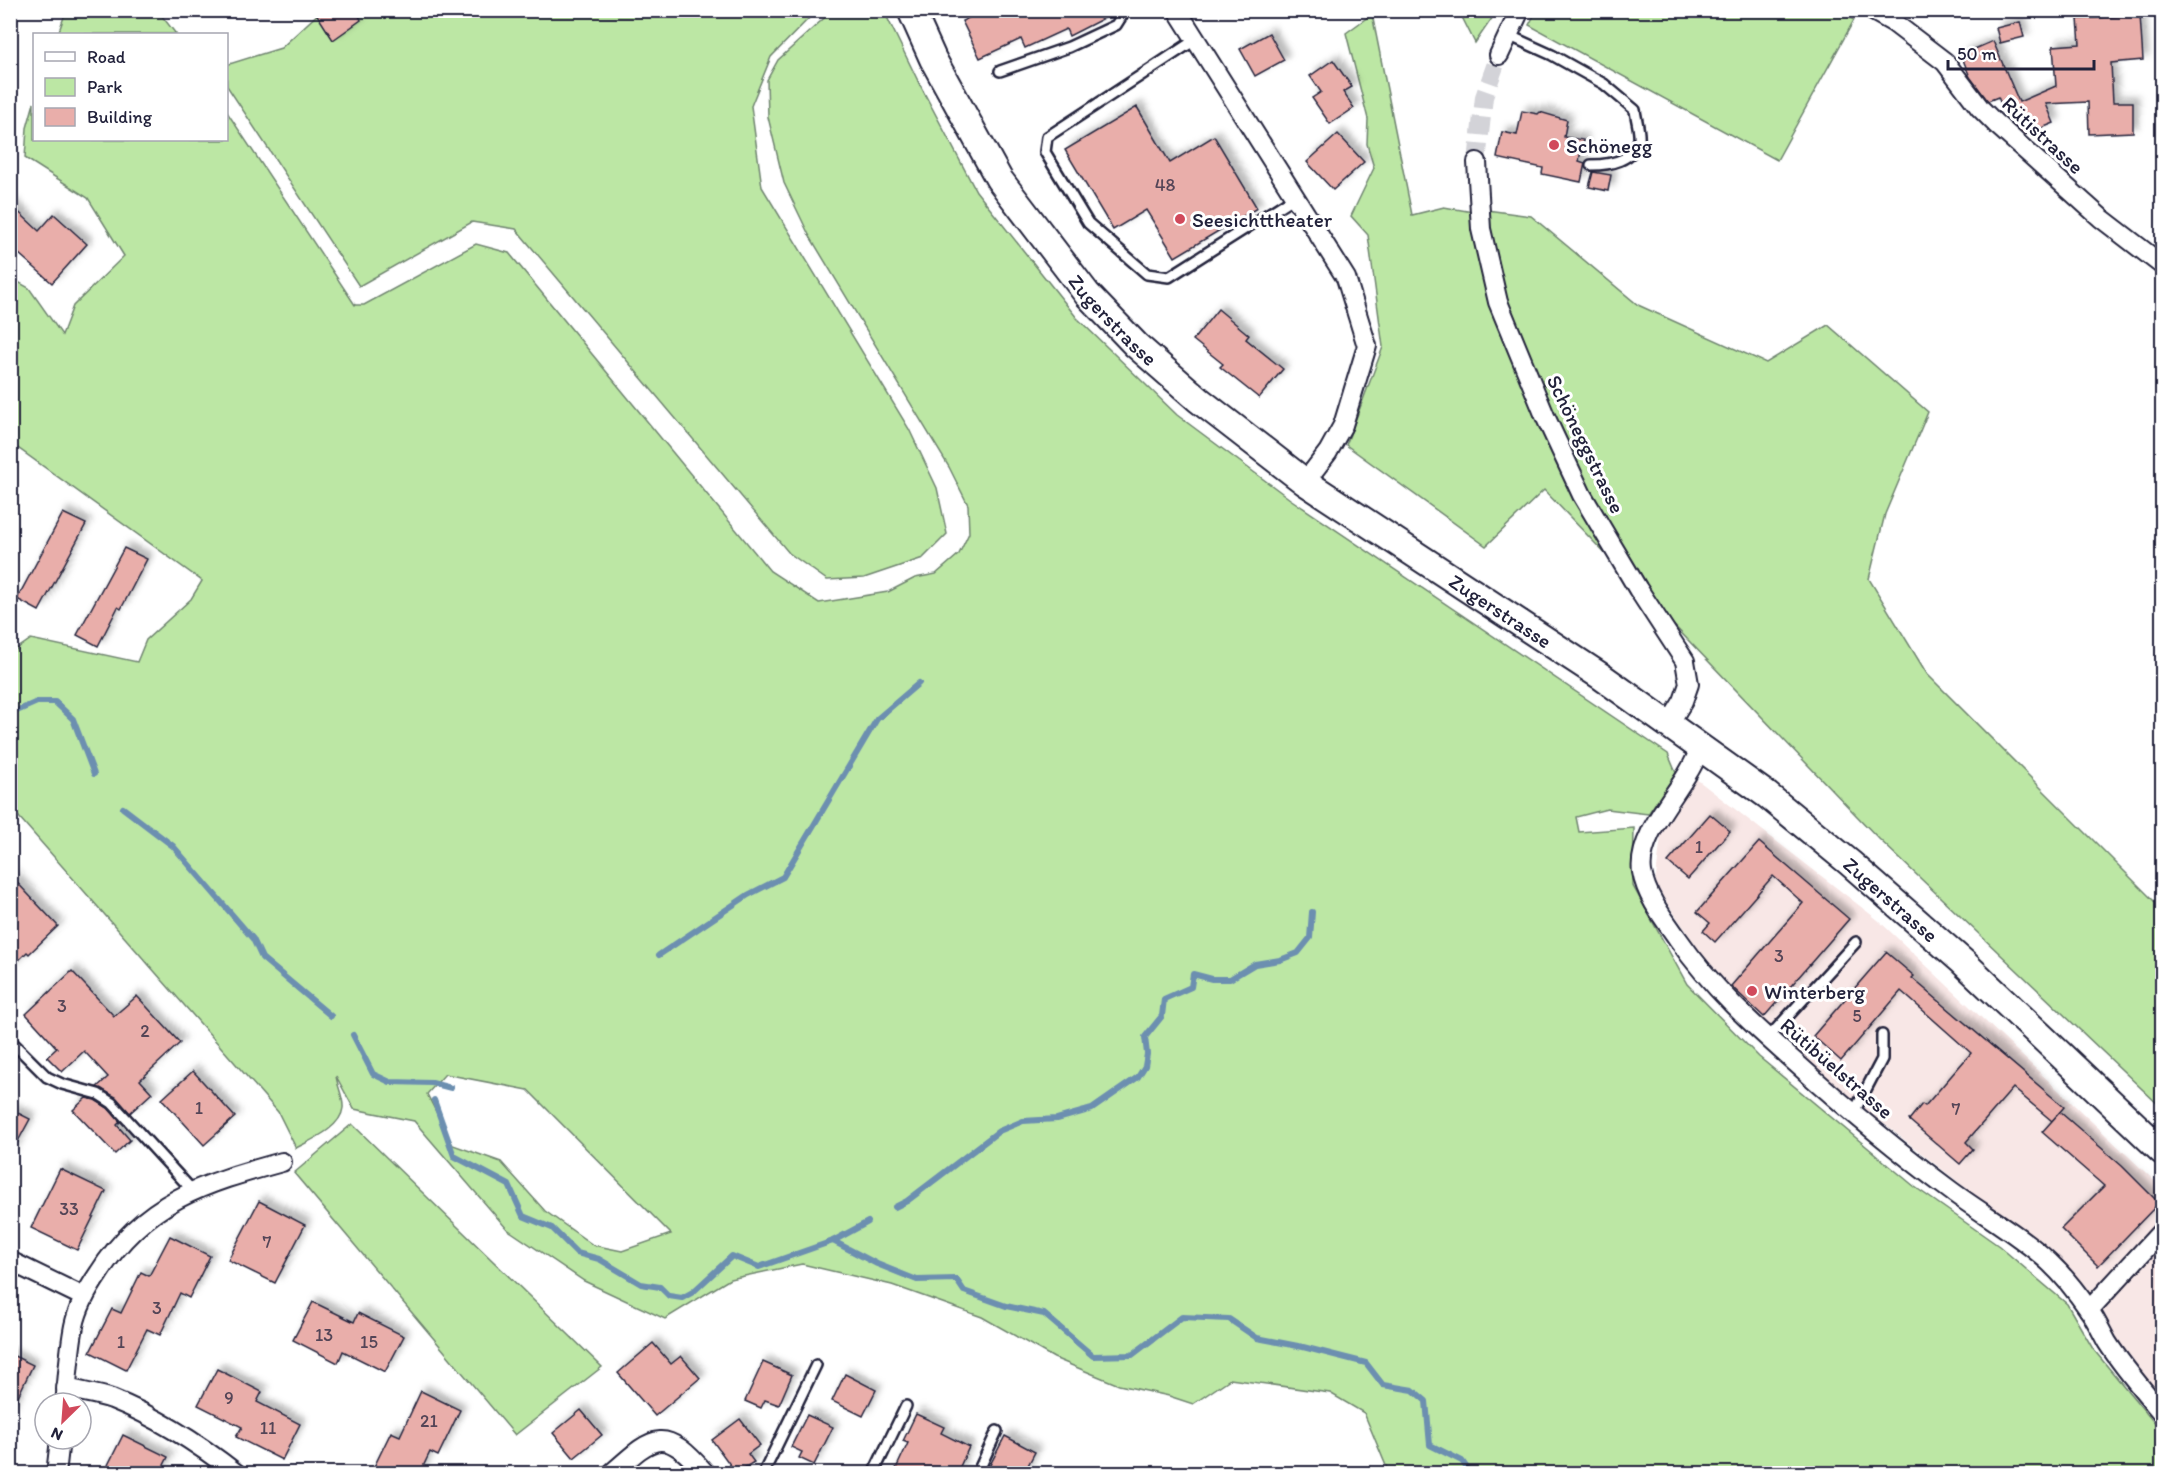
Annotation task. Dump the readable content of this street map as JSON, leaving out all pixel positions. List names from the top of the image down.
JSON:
{
  "streets": {
    "main road": ["Zugerstrasse"],
    "street": ["Rütistrasse", "Schöneggstrasse", "Rütibüelstrasse"]
  },
  "crossings": [
    ["Zugerstrasse", "Schöneggstrasse"],
    ["Zugerstrasse", "Rütibüelstrasse"]
  ],
  "places": ["Schönegg", "Seesichttheater", "Winterberg"],
  "house_numbers": [
    "48",
    "1",
    "3",
    "3",
    "5",
    "2",
    "1",
    "7",
    "33",
    "7",
    "3",
    "13",
    "1",
    "15",
    "9",
    "21",
    "11"
  ],
  "legend": ["Road", "Park", "Building"],
  "scale_bar": "50 m",
  "north": "bottom left"
}
